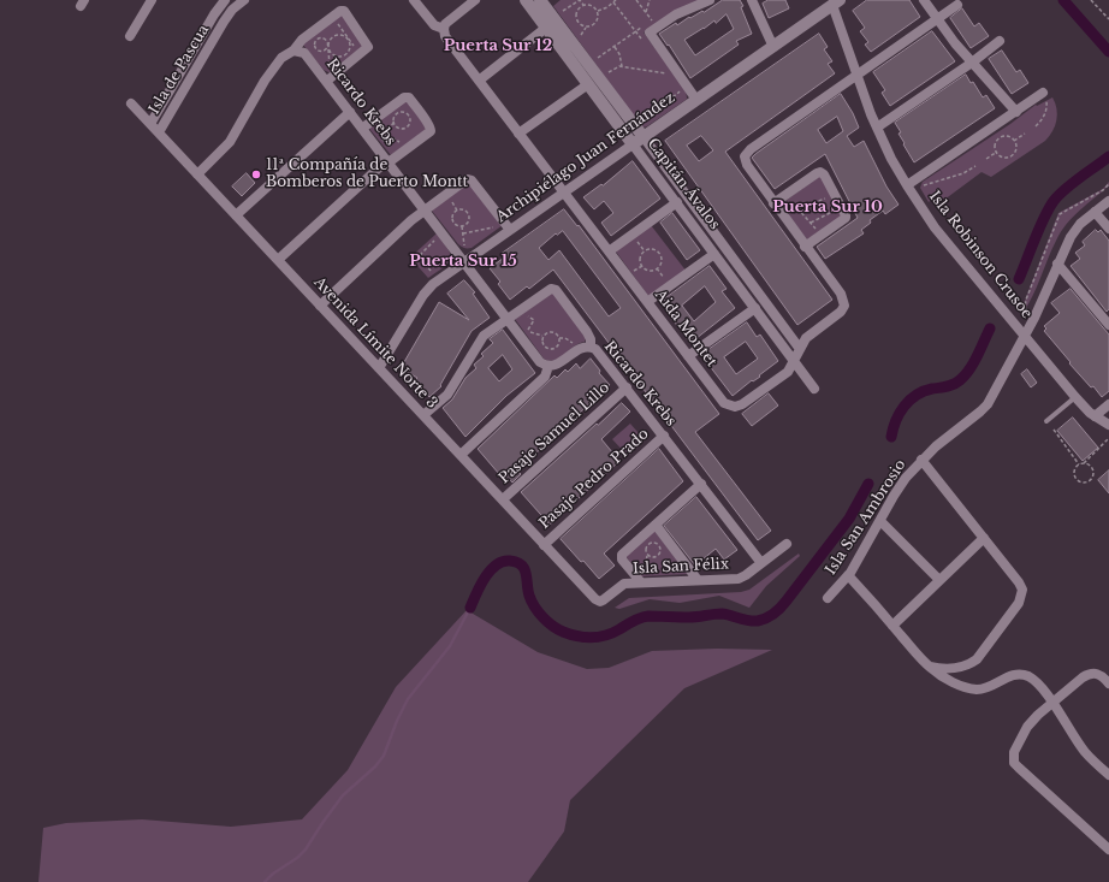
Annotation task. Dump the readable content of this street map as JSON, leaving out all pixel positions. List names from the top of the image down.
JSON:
{
  "streets": {
    "street": [
      "Isla de Pascua",
      "Ricardo Krebs",
      "Archipiélago Juan Fernández",
      "Capitán Ávalos",
      "Isla Robinson Crusoe",
      "Aida Montet",
      "Avenida Límite Norte 3",
      "Pasaje Samuel Lillo",
      "Pasaje Pedro Prado",
      "Isla San Ambrosio",
      "Isla San Félix"
    ]
  },
  "crossings": [
    ["Isla de Pascua", "Avenida Límite Norte 3"],
    ["Ricardo Krebs", "Archipiélago Juan Fernández"],
    ["Ricardo Krebs", "Pasaje Samuel Lillo"],
    ["Ricardo Krebs", "Pasaje Pedro Prado"],
    ["Ricardo Krebs", "Isla San Félix"],
    ["Archipiélago Juan Fernández", "Capitán Ávalos"],
    ["Archipiélago Juan Fernández", "Isla Robinson Crusoe"],
    ["Archipiélago Juan Fernández", "Aida Montet"],
    ["Archipiélago Juan Fernández", "Avenida Límite Norte 3"],
    ["Capitán Ávalos", "Aida Montet"],
    ["Isla Robinson Crusoe", "Isla San Ambrosio"],
    ["Avenida Límite Norte 3", "Pasaje Samuel Lillo"],
    ["Avenida Límite Norte 3", "Pasaje Pedro Prado"],
    ["Avenida Límite Norte 3", "Isla San Félix"]
  ],
  "districts": ["Puerta Sur 12", "Puerta Sur 10", "Puerta Sur 15"],
  "places": ["11ª Compañía de Bomberos de Puerto Montt"]
}
